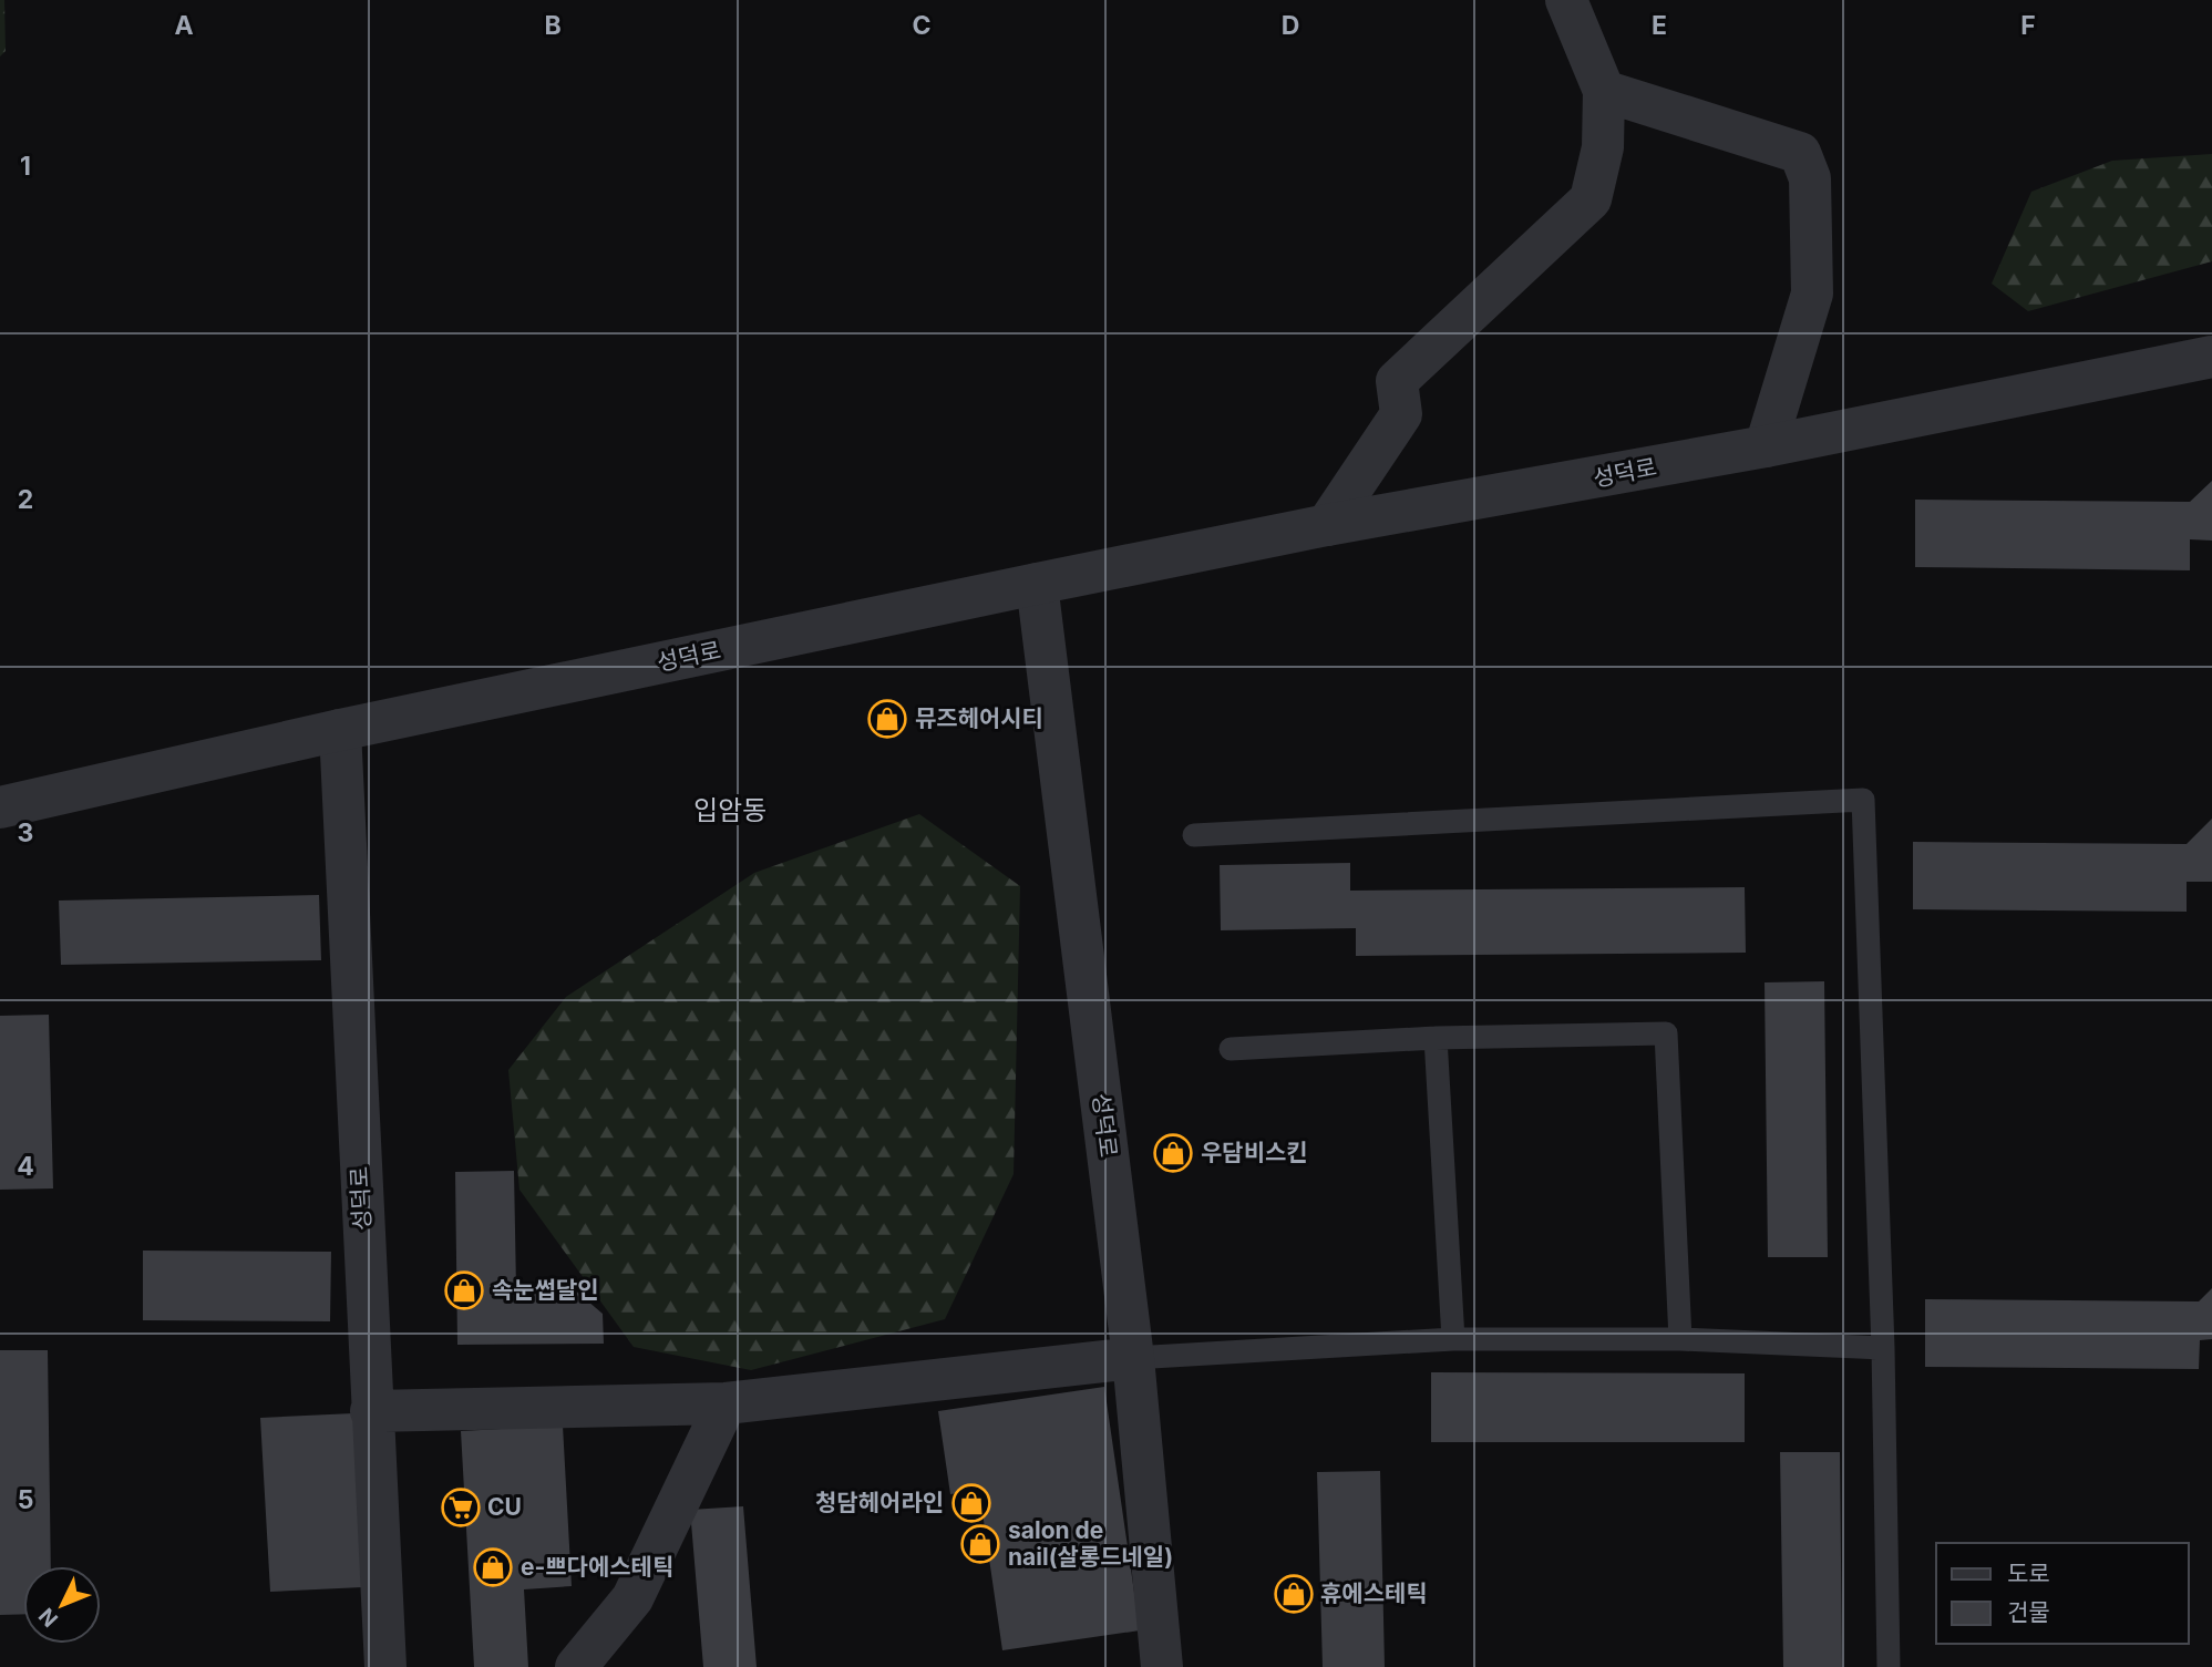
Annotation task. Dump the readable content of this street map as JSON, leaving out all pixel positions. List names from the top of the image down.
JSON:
{
  "streets": {
    "street": ["성덕로"]
  },
  "districts": ["입암동"],
  "places": {
    "shop": [
      "뮤즈헤어시티",
      "우담비스킨",
      "속눈썹달인",
      "청담헤어라인",
      "salon de nail(살롱드네일)",
      "e-쁘다에스테틱",
      "휴에스테틱"
    ],
    "supermarket": ["CU"]
  },
  "legend": ["도로", "건물"],
  "north": "bottom left",
  "grid": {
    "columns": [
      "A",
      "B",
      "C",
      "D",
      "E",
      "F"
    ],
    "rows": [
      "1",
      "2",
      "3",
      "4",
      "5"
    ]
  }
}
